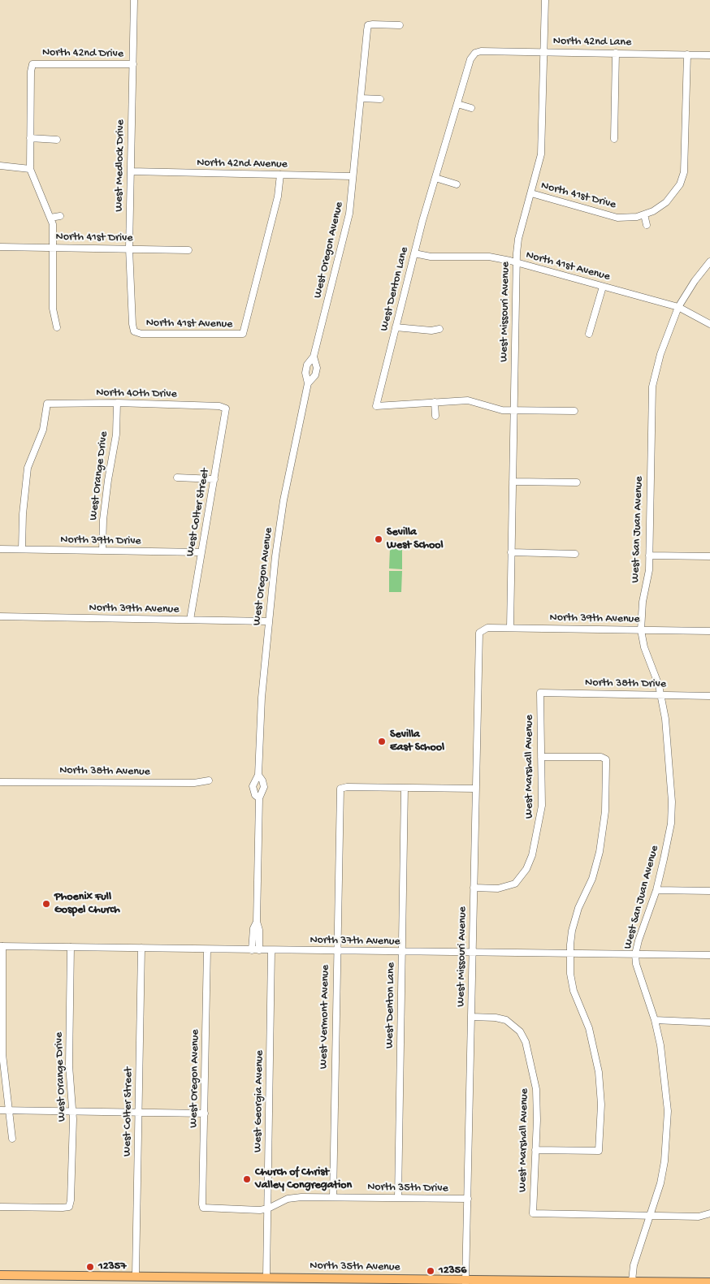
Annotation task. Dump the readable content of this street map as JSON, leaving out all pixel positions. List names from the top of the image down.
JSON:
{
  "streets": {
    "main road": ["North 35th Avenue"],
    "street": [
      "North 42nd Lane",
      "North 42nd Drive",
      "North 42nd Avenue",
      "West Medlock Drive",
      "North 41st Drive",
      "West Oregon Avenue",
      "North 41st Avenue",
      "West Denton Lane",
      "West Missouri Avenue",
      "North 40th Drive",
      "West Orange Drive",
      "West Colter Street",
      "West San Juan Avenue",
      "North 39th Drive",
      "North 39th Avenue",
      "North 38th Drive",
      "West Marshall Avenue",
      "North 38th Avenue",
      "North 37th Avenue",
      "West Vermont Avenue",
      "West Georgia Avenue",
      "North 35th Drive"
    ]
  },
  "crossings": [
    ["North 42nd Lane", "North 41st Drive"],
    ["North 42nd Lane", "West Denton Lane"],
    ["North 42nd Lane", "West Missouri Avenue"],
    ["North 42nd Drive", "West Medlock Drive"],
    ["North 42nd Avenue", "West Medlock Drive"],
    ["North 42nd Avenue", "West Oregon Avenue"],
    ["North 42nd Avenue", "North 41st Avenue"],
    ["West Medlock Drive", "North 41st Drive"],
    ["West Medlock Drive", "North 41st Avenue"],
    ["North 41st Drive", "West Missouri Avenue"],
    ["West Oregon Avenue", "North 39th Avenue"],
    ["West Oregon Avenue", "North 37th Avenue"],
    ["West Oregon Avenue", "North 35th Drive"],
    ["North 41st Avenue", "West Denton Lane"],
    ["North 41st Avenue", "West Missouri Avenue"],
    ["North 41st Avenue", "West San Juan Avenue"],
    ["West Denton Lane", "North 37th Avenue"],
    ["West Denton Lane", "West Vermont Avenue"],
    ["West Denton Lane", "North 35th Drive"],
    ["West Missouri Avenue", "North 39th Avenue"],
    ["West Missouri Avenue", "West Marshall Avenue"],
    ["West Missouri Avenue", "North 37th Avenue"],
    ["West Missouri Avenue", "North 35th Drive"],
    ["West Missouri Avenue", "North 35th Avenue"],
    ["North 40th Drive", "West Orange Drive"],
    ["North 40th Drive", "West Colter Street"],
    ["North 40th Drive", "North 39th Drive"],
    ["West Orange Drive", "North 39th Drive"],
    ["West Orange Drive", "North 37th Avenue"],
    ["West Colter Street", "North 39th Drive"],
    ["West Colter Street", "North 39th Avenue"],
    ["West Colter Street", "North 37th Avenue"],
    ["West Colter Street", "North 35th Avenue"],
    ["West San Juan Avenue", "North 39th Avenue"],
    ["West San Juan Avenue", "North 38th Drive"],
    ["West San Juan Avenue", "West Marshall Avenue"],
    ["West San Juan Avenue", "North 37th Avenue"],
    ["West San Juan Avenue", "North 35th Avenue"],
    ["North 38th Drive", "West Marshall Avenue"],
    ["North 37th Avenue", "West Vermont Avenue"],
    ["North 37th Avenue", "West Georgia Avenue"],
    ["West Vermont Avenue", "North 35th Drive"],
    ["West Georgia Avenue", "North 35th Drive"],
    ["West Georgia Avenue", "North 35th Avenue"]
  ],
  "places": [
    "Sevilla West School",
    "Sevilla East School",
    "Phoenix Full Gospel Church",
    "Church of Christ Valley Congregation",
    "12357",
    "12356"
  ]
}
